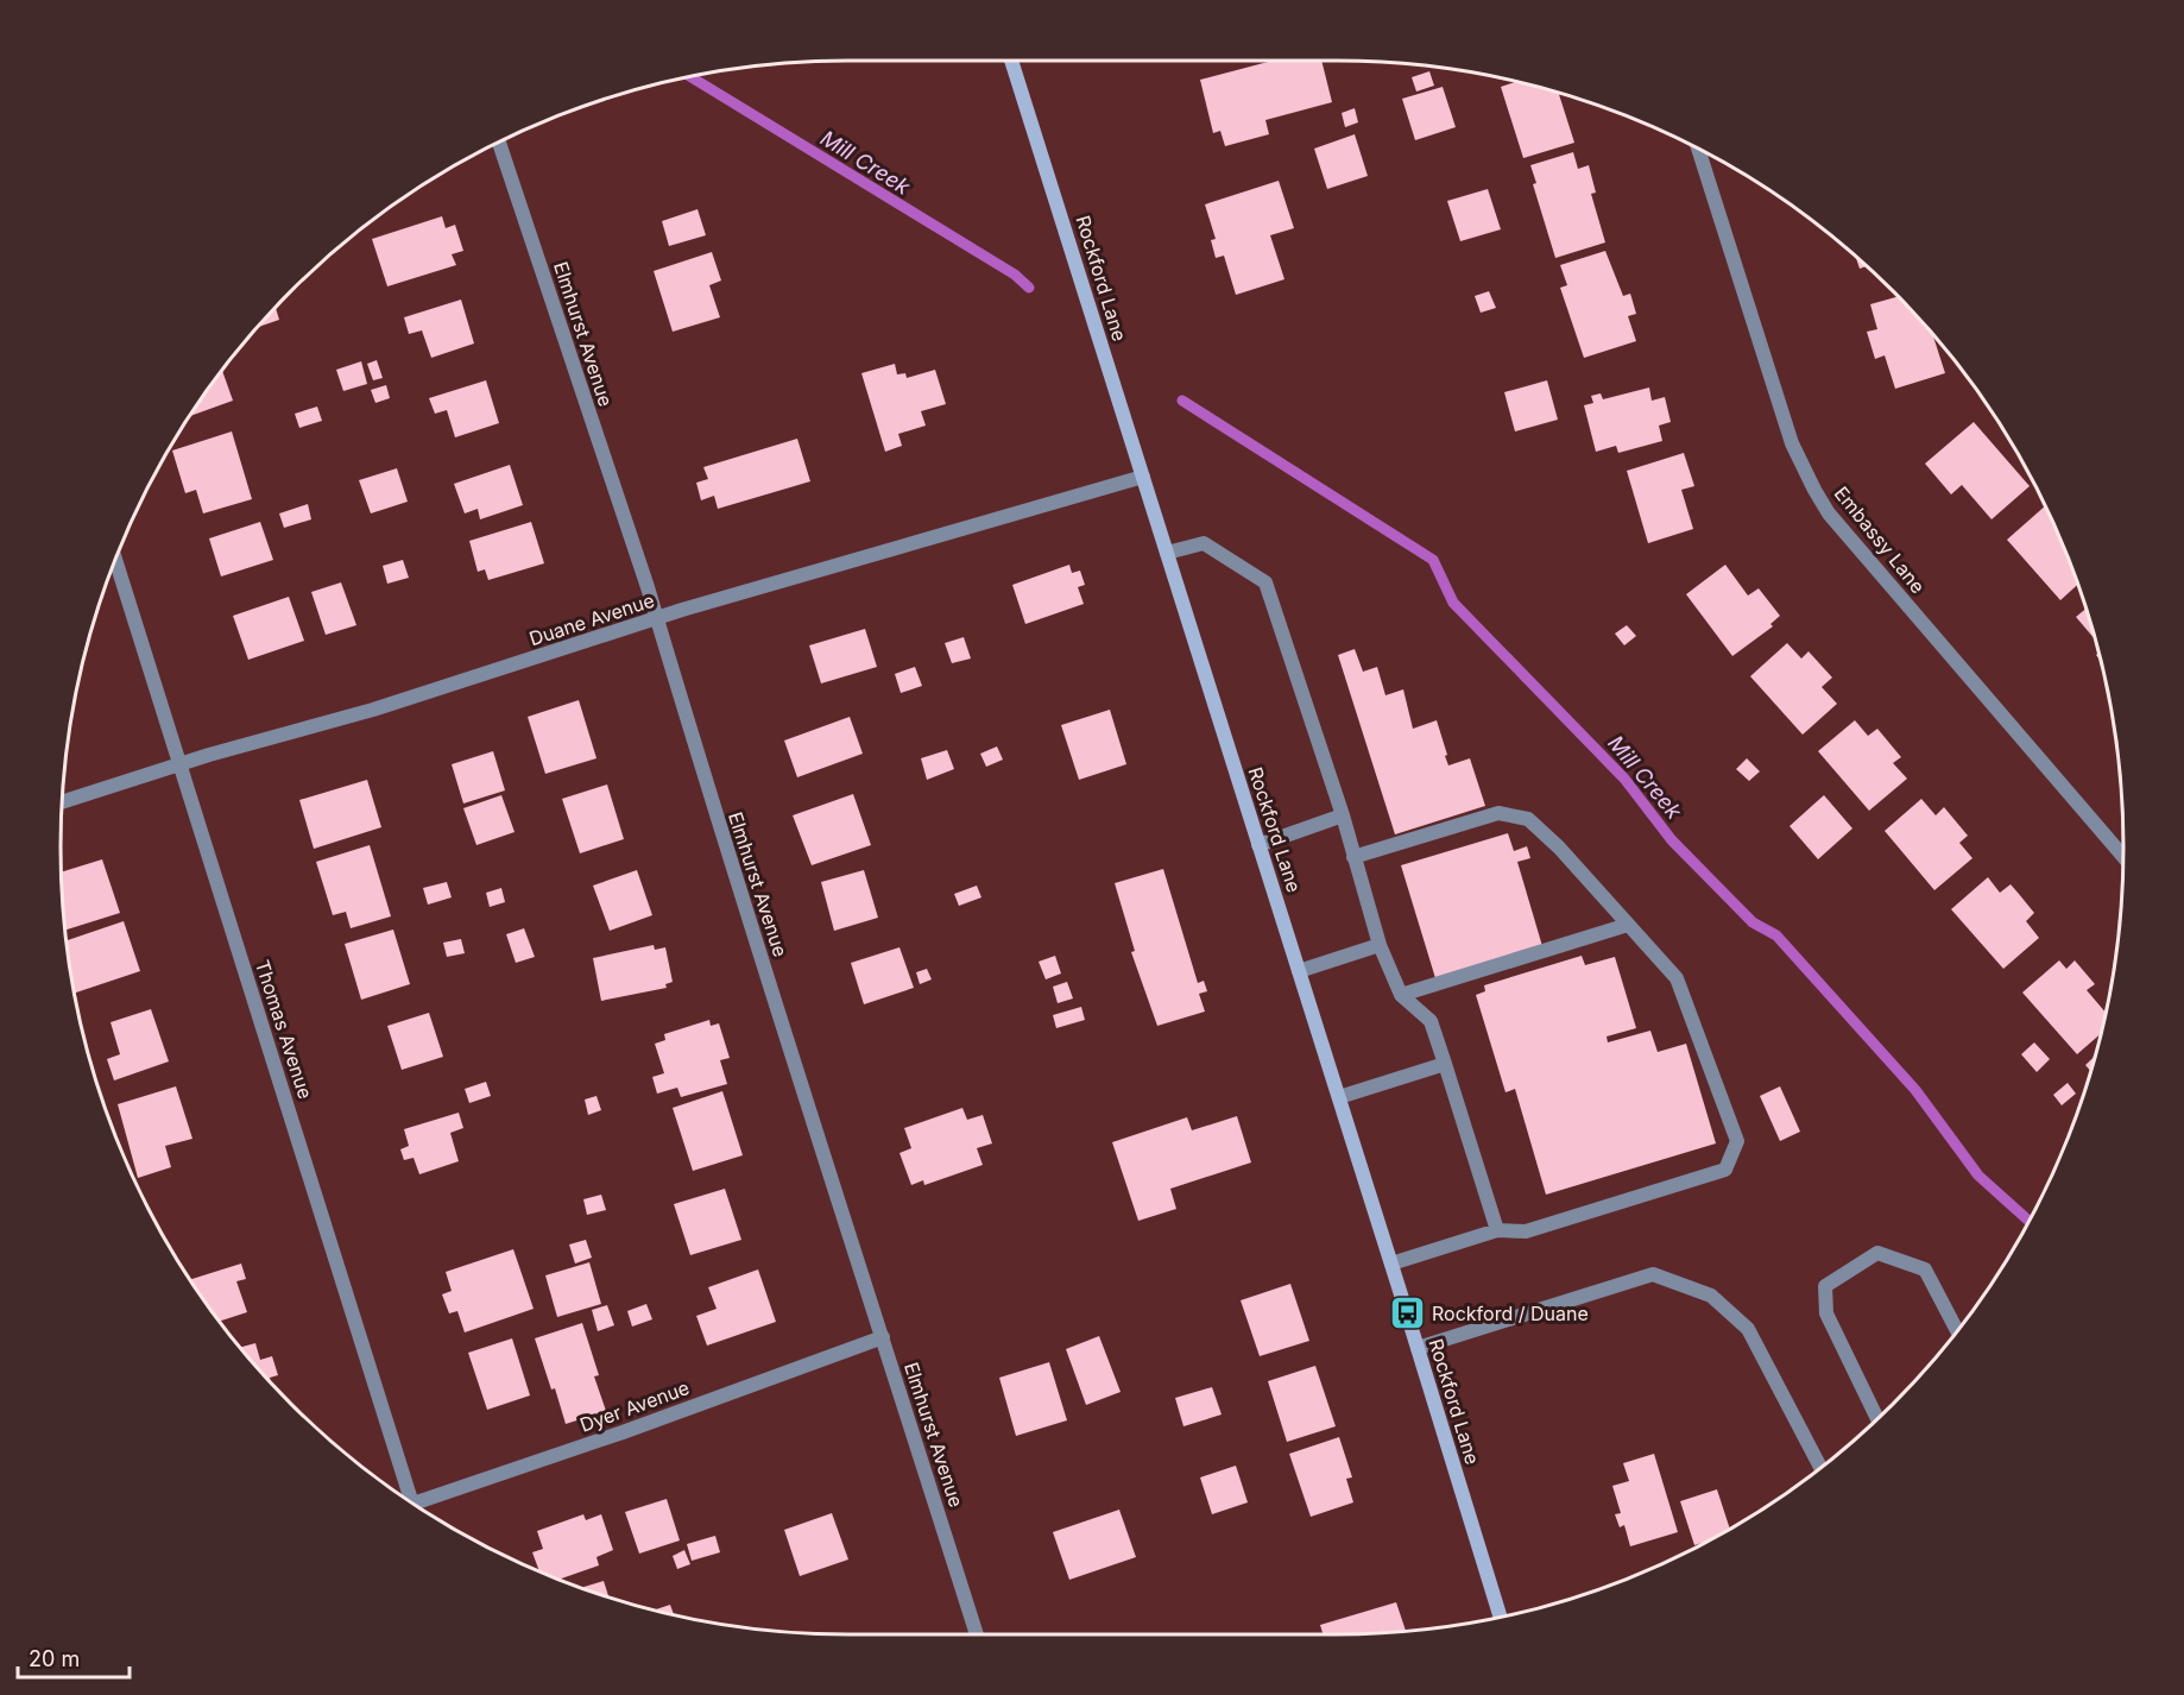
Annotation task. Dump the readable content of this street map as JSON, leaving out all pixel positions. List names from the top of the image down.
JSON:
{
  "streets": {
    "main road": ["Rockford Lane"],
    "street": [
      "Elmhurst Avenue",
      "Embassy Lane",
      "Duane Avenue",
      "Thomas Avenue",
      "Dyer Avenue"
    ]
  },
  "crossings": [
    ["Rockford Lane", "Duane Avenue"],
    ["Elmhurst Avenue", "Duane Avenue"],
    ["Elmhurst Avenue", "Dyer Avenue"],
    ["Duane Avenue", "Thomas Avenue"]
  ],
  "water": ["Mill Creek"],
  "places": {
    "bus stop": ["Rockford / Duane"]
  },
  "scale_bar": "20 m"
}
